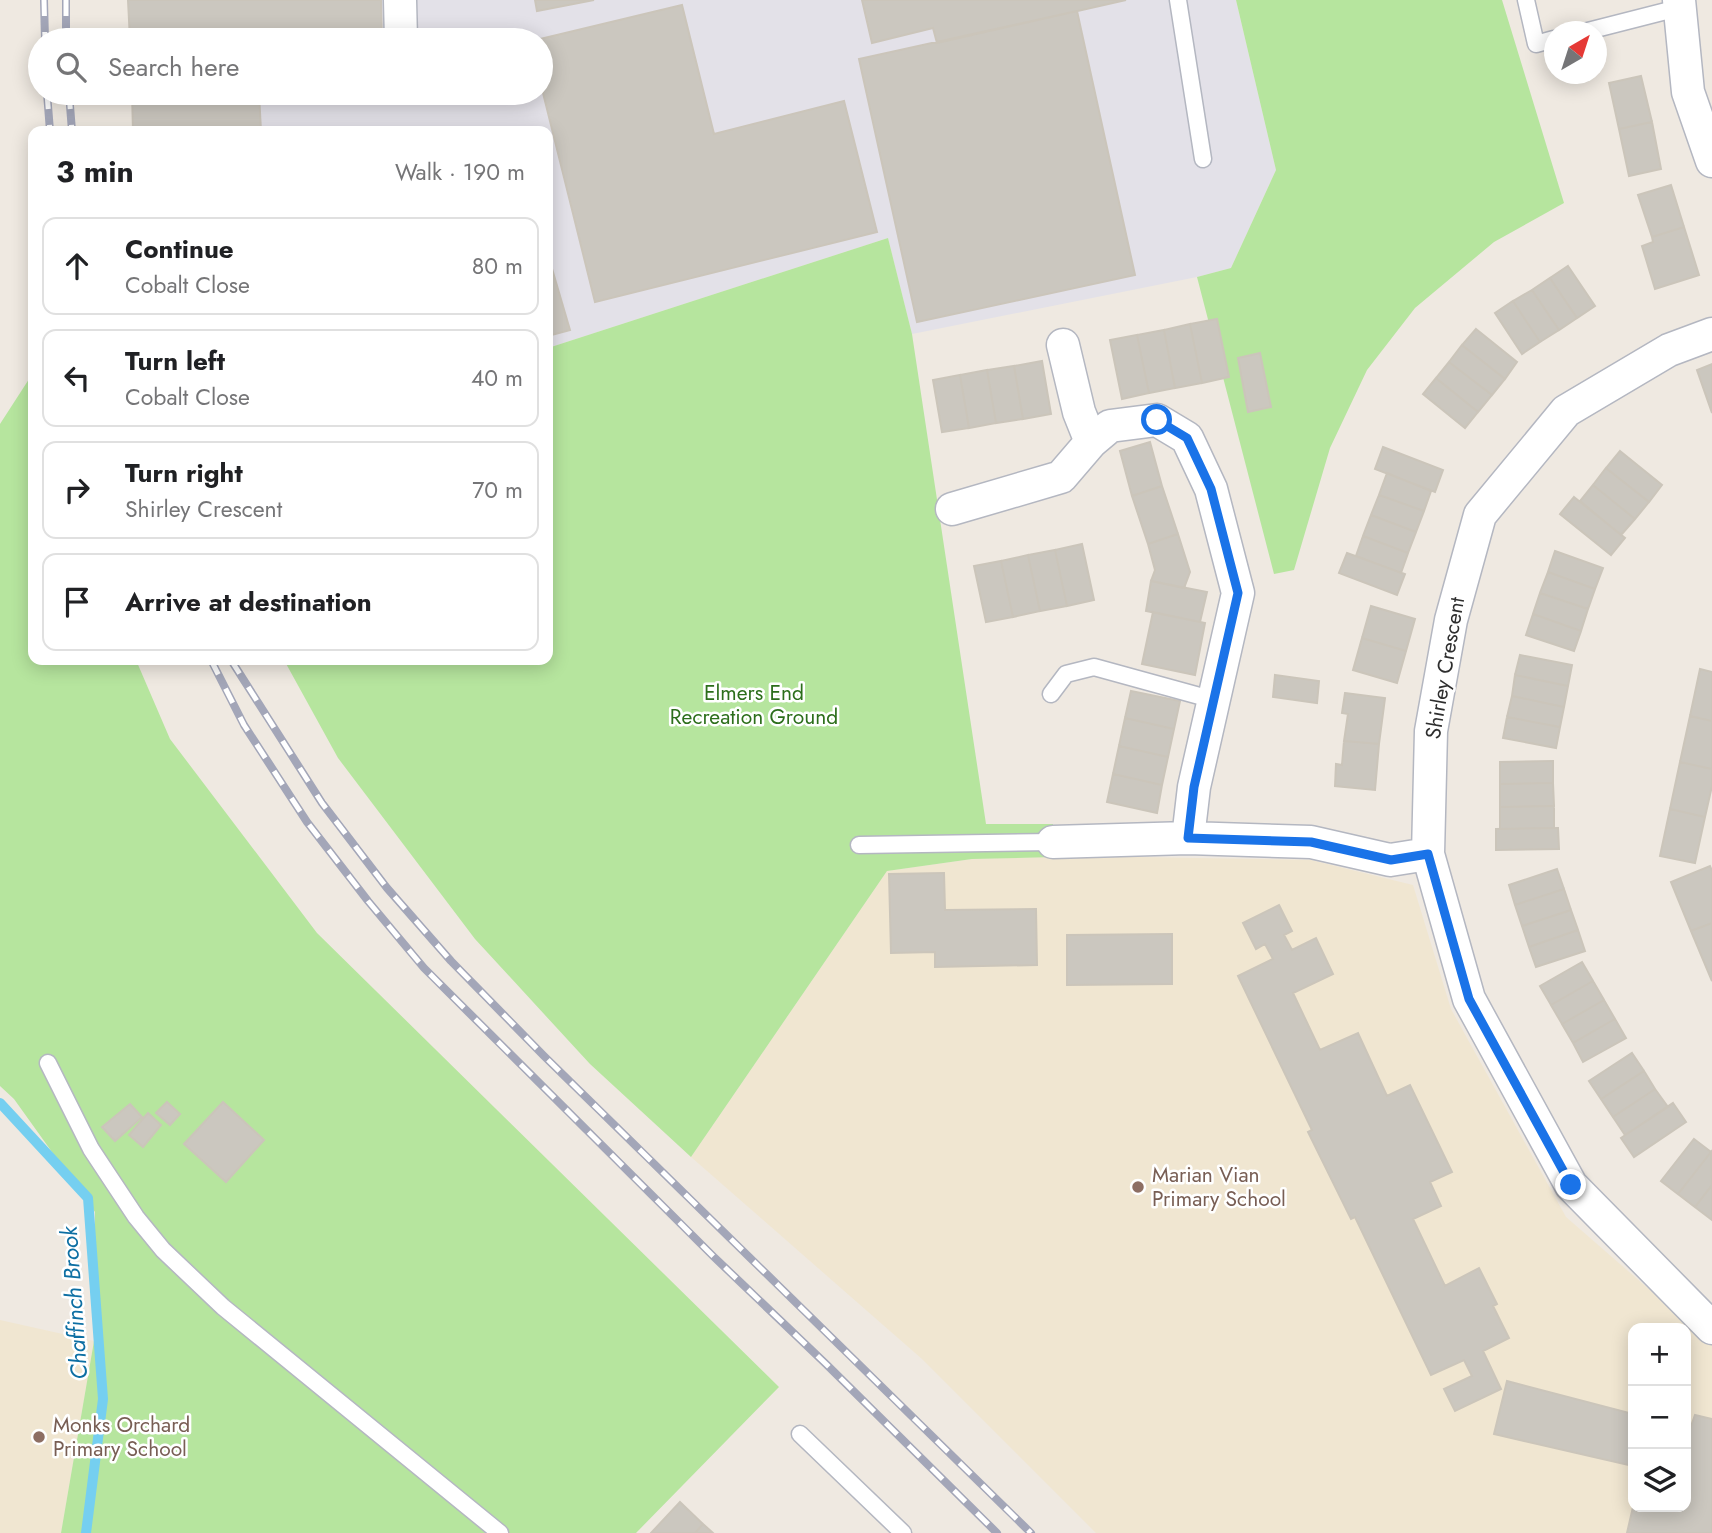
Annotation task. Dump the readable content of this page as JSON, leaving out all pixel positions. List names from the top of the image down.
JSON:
{
  "streets": {
    "street": ["Shirley Crescent"]
  },
  "water": ["Chaffinch Brook"],
  "parks": ["Elmers End Recreation Ground"],
  "places": ["Marian Vian Primary School", "Monks Orchard Primary School"],
  "north": "top right",
  "page": {
    "search": "Search here",
    "heading": ["3 min", "Walk · 190 m"],
    "list": [
      ["Continue", "Cobalt Close", "80 m"],
      ["Turn left", "Cobalt Close", "40 m"],
      ["Turn right", "Shirley Crescent", "70 m"],
      "Arrive at destination"
    ],
    "map_buttons": ["+", "−"]
  }
}
